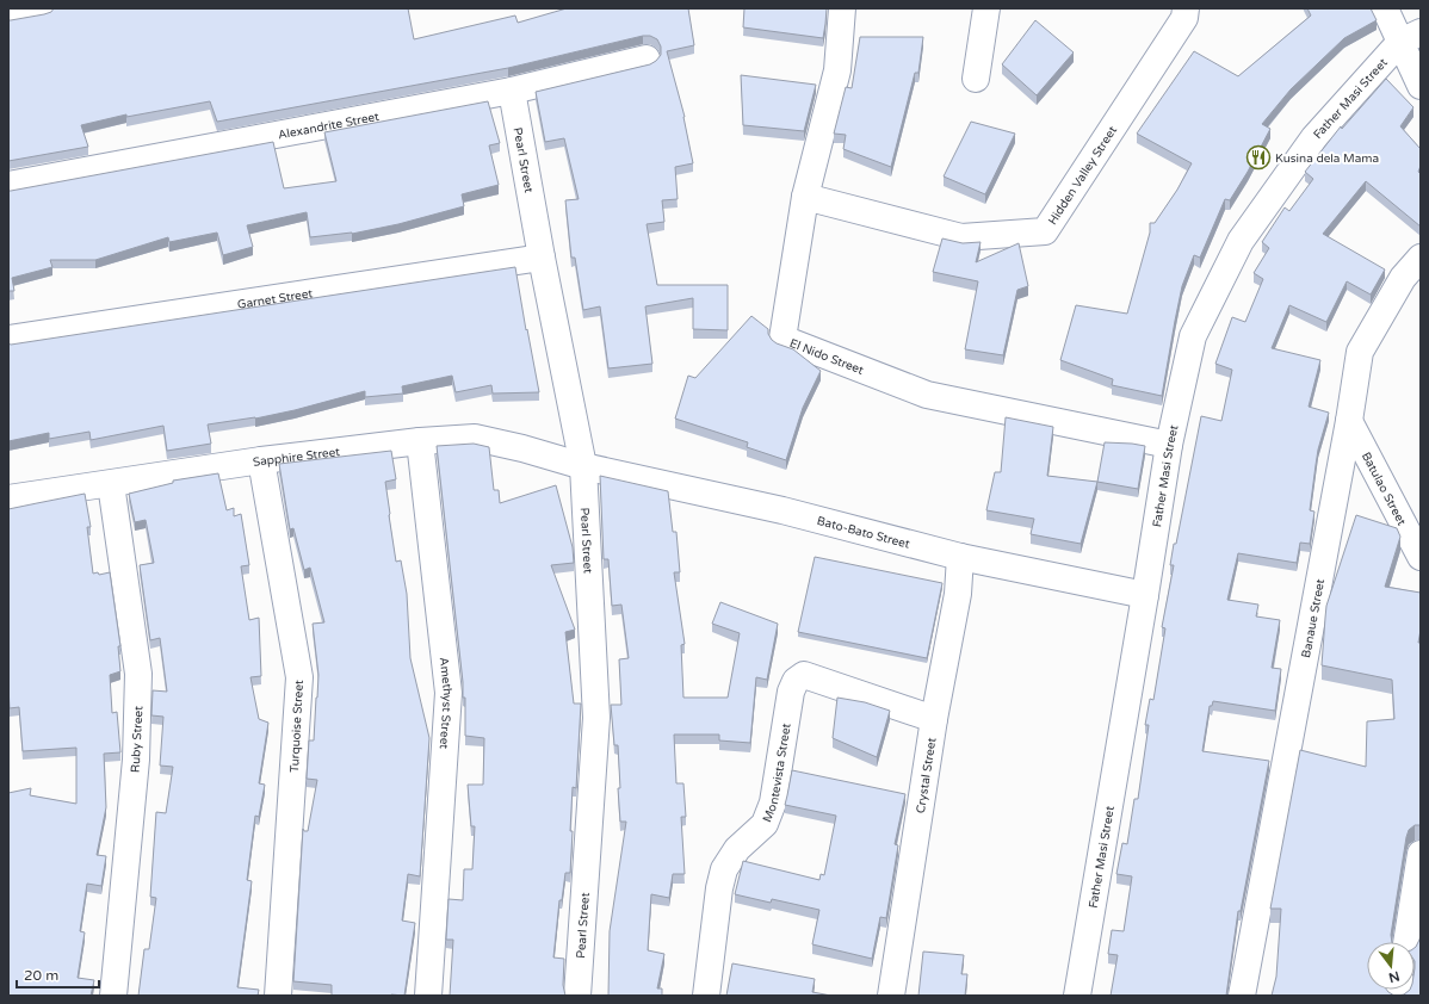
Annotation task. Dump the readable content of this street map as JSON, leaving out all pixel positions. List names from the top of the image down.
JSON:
{
  "streets": {
    "street": [
      "Father Masi Street",
      "Alexandrite Street",
      "Pearl Street",
      "Hidden Valley Street",
      "Garnet Street",
      "El Nido Street",
      "Sapphire Street",
      "Batulao Street",
      "Bato-Bato Street",
      "Banaue Street",
      "Amethyst Street",
      "Turquoise Street",
      "Ruby Street",
      "Montevista Street",
      "Crystal Street"
    ]
  },
  "crossings": [
    ["Father Masi Street", "El Nido Street"],
    ["Father Masi Street", "Bato-Bato Street"],
    ["Alexandrite Street", "Pearl Street"],
    ["Pearl Street", "Garnet Street"],
    ["Pearl Street", "Sapphire Street"],
    ["Pearl Street", "Bato-Bato Street"],
    ["Hidden Valley Street", "El Nido Street"],
    ["Sapphire Street", "Bato-Bato Street"],
    ["Sapphire Street", "Amethyst Street"],
    ["Sapphire Street", "Turquoise Street"],
    ["Sapphire Street", "Ruby Street"],
    ["Batulao Street", "Banaue Street"],
    ["Bato-Bato Street", "Crystal Street"],
    ["Montevista Street", "Crystal Street"]
  ],
  "places": {
    "restaurant": ["Kusina dela Mama"]
  },
  "scale_bar": "20 m",
  "north": "bottom"
}
